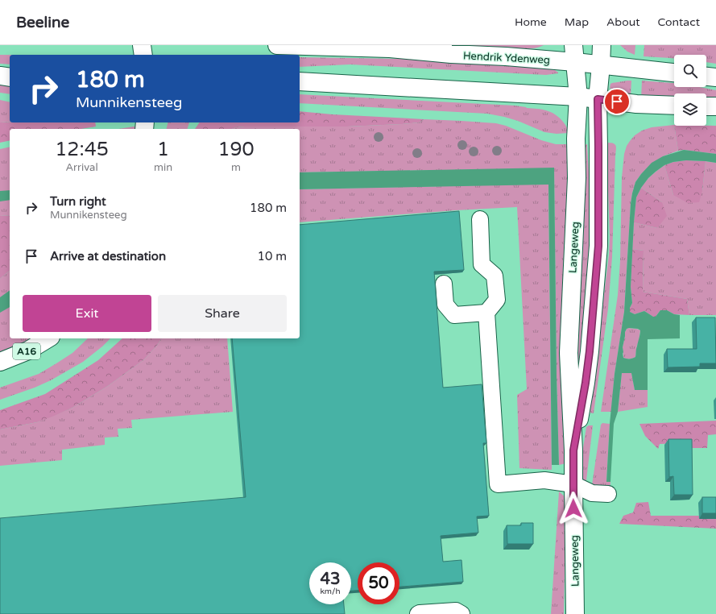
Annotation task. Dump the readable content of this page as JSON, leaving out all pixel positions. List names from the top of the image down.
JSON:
{
  "streets": {
    "main road": ["Hendrik Ydenweg", "Langeweg", "A16"]
  },
  "crossings": [
    ["Hendrik Ydenweg", "Langeweg"]
  ],
  "page": {
    "header": "Beeline",
    "nav": [
      "Home",
      "Map",
      "About",
      "Contact"
    ],
    "turn": ["180 m", "Munnikensteeg"],
    "eta": [
      "12:45",
      "Arrival",
      "1",
      "min",
      "190",
      "m"
    ],
    "list": [
      {
        "name": "Turn right",
        "note": "Munnikensteeg",
        "value": "180 m"
      },
      {
        "name": "Arrive at destination",
        "value": "10 m"
      }
    ],
    "buttons": ["Exit", "Share"],
    "speed": "43 km/h",
    "limit": "50"
  }
}
